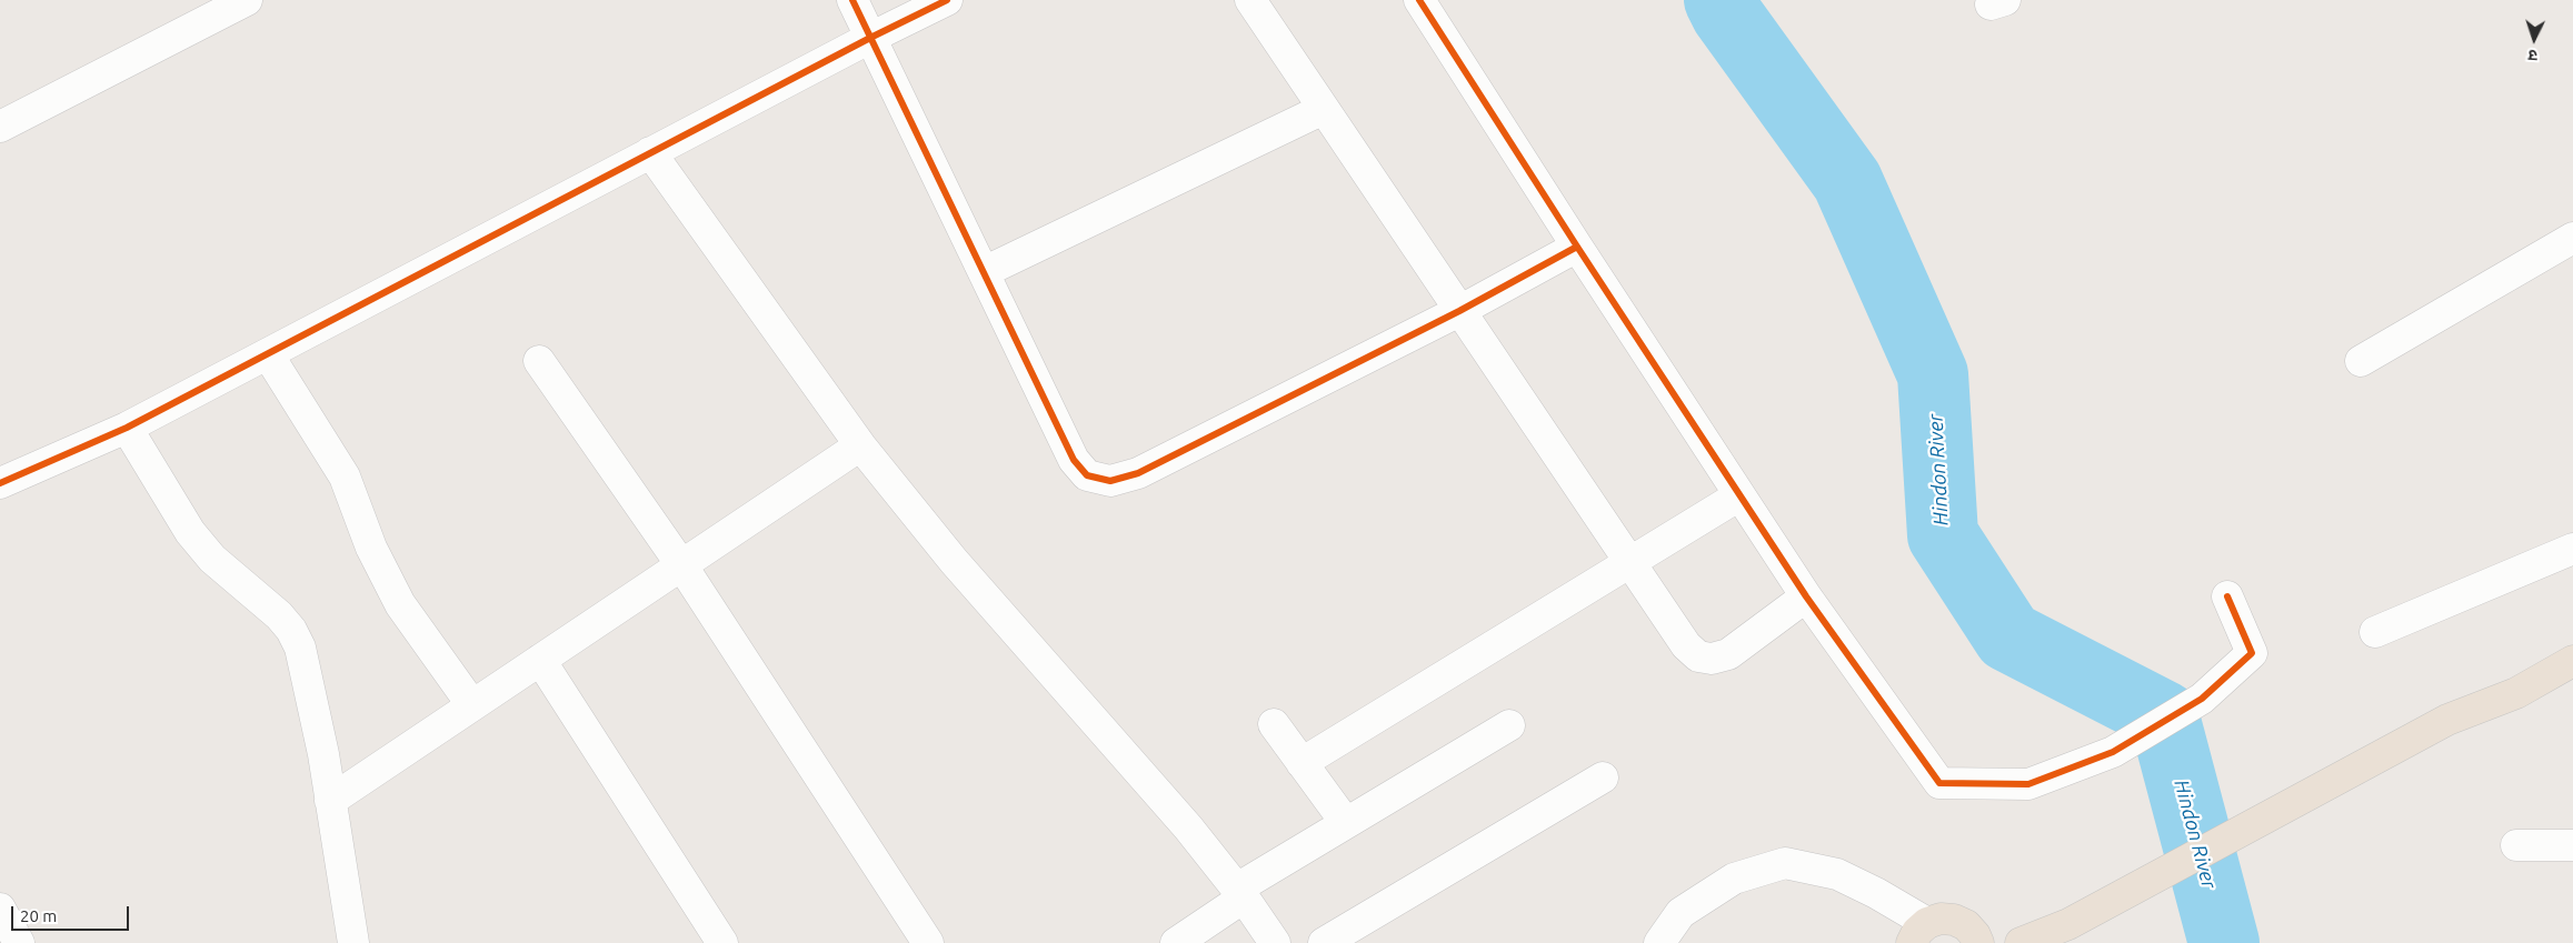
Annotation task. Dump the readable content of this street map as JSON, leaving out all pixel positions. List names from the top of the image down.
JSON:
{
  "water": ["Hindon River"],
  "scale_bar": "20 m",
  "north": "bottom"
}
